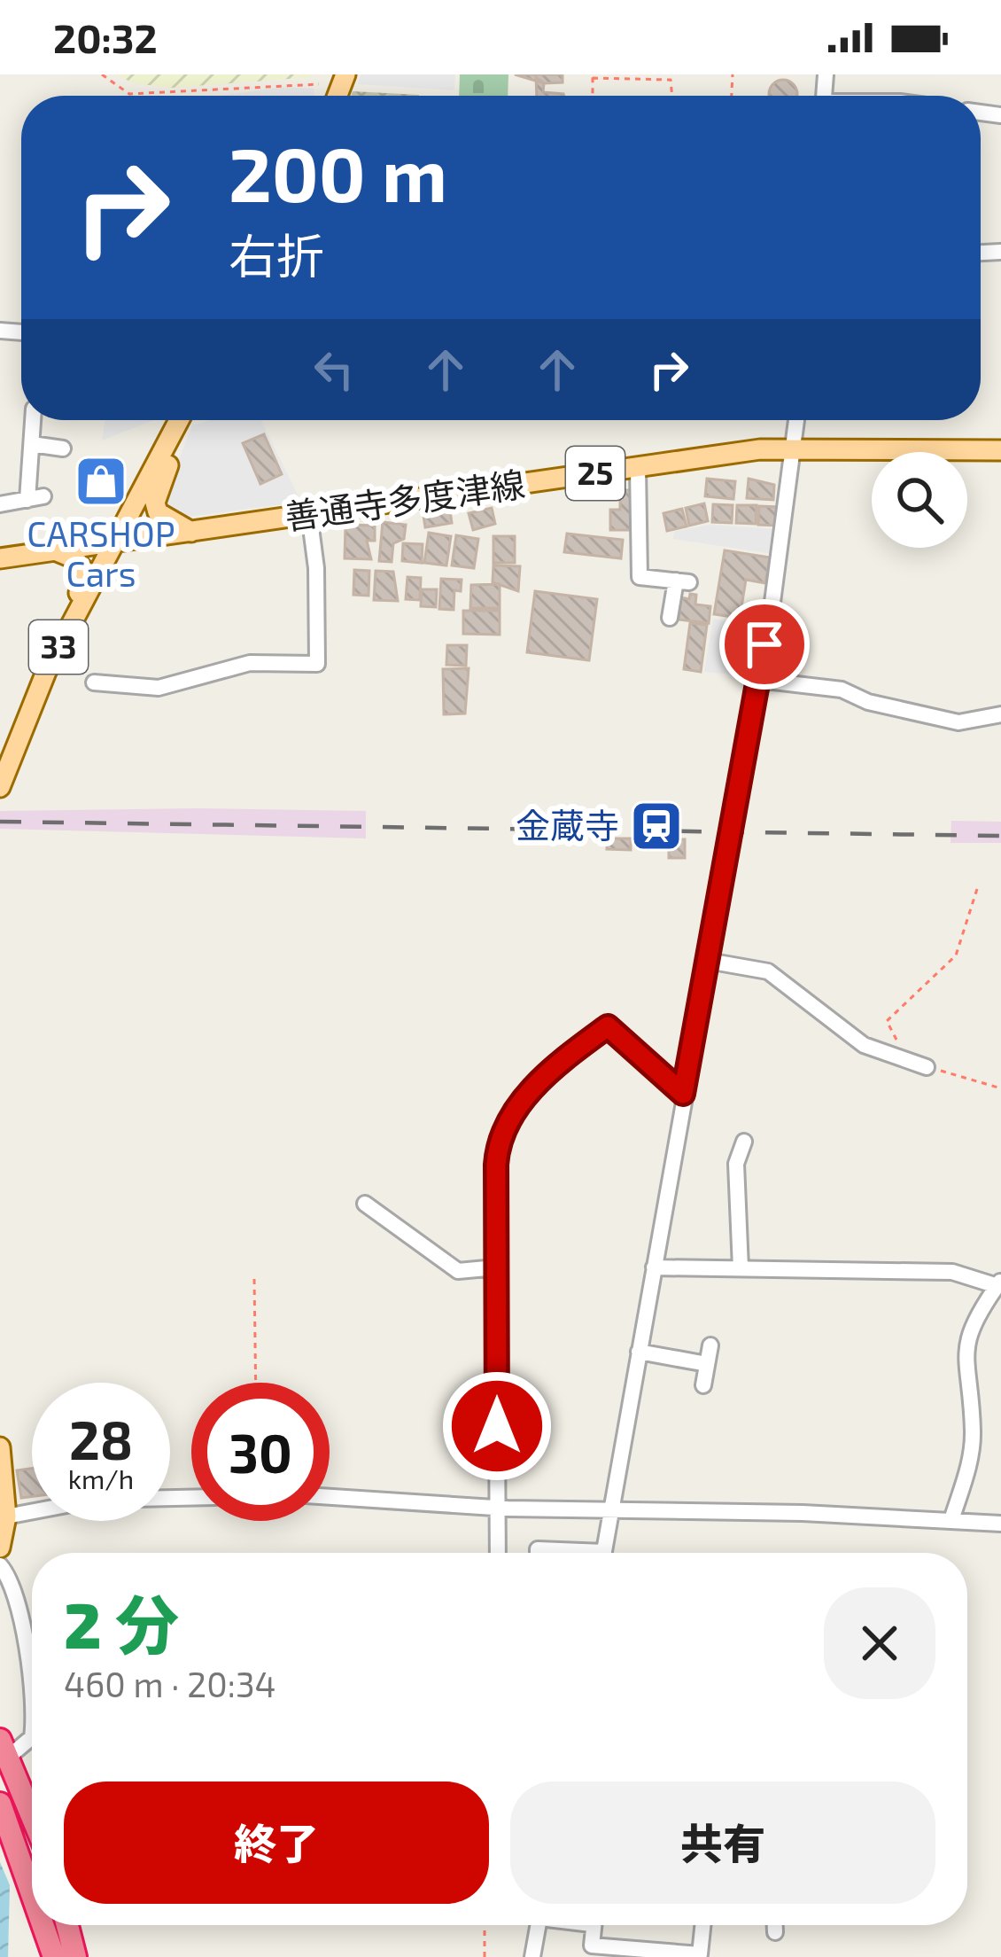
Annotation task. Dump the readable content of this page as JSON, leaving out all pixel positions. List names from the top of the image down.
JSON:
{
  "streets": {
    "main road": ["25", "善通寺多度津線", "33"]
  },
  "crossings": [
    ["善通寺多度津線", "33"]
  ],
  "places": {
    "shop": ["CARSHOP Cars"],
    "station": ["金蔵寺"]
  },
  "page": {
    "status": "20:32",
    "turn": ["200 m", "右折"],
    "speed": "28 km/h",
    "limit": "30",
    "heading": ["2 分", "460 m · 20:34"],
    "buttons": ["終了", "共有"]
  }
}
